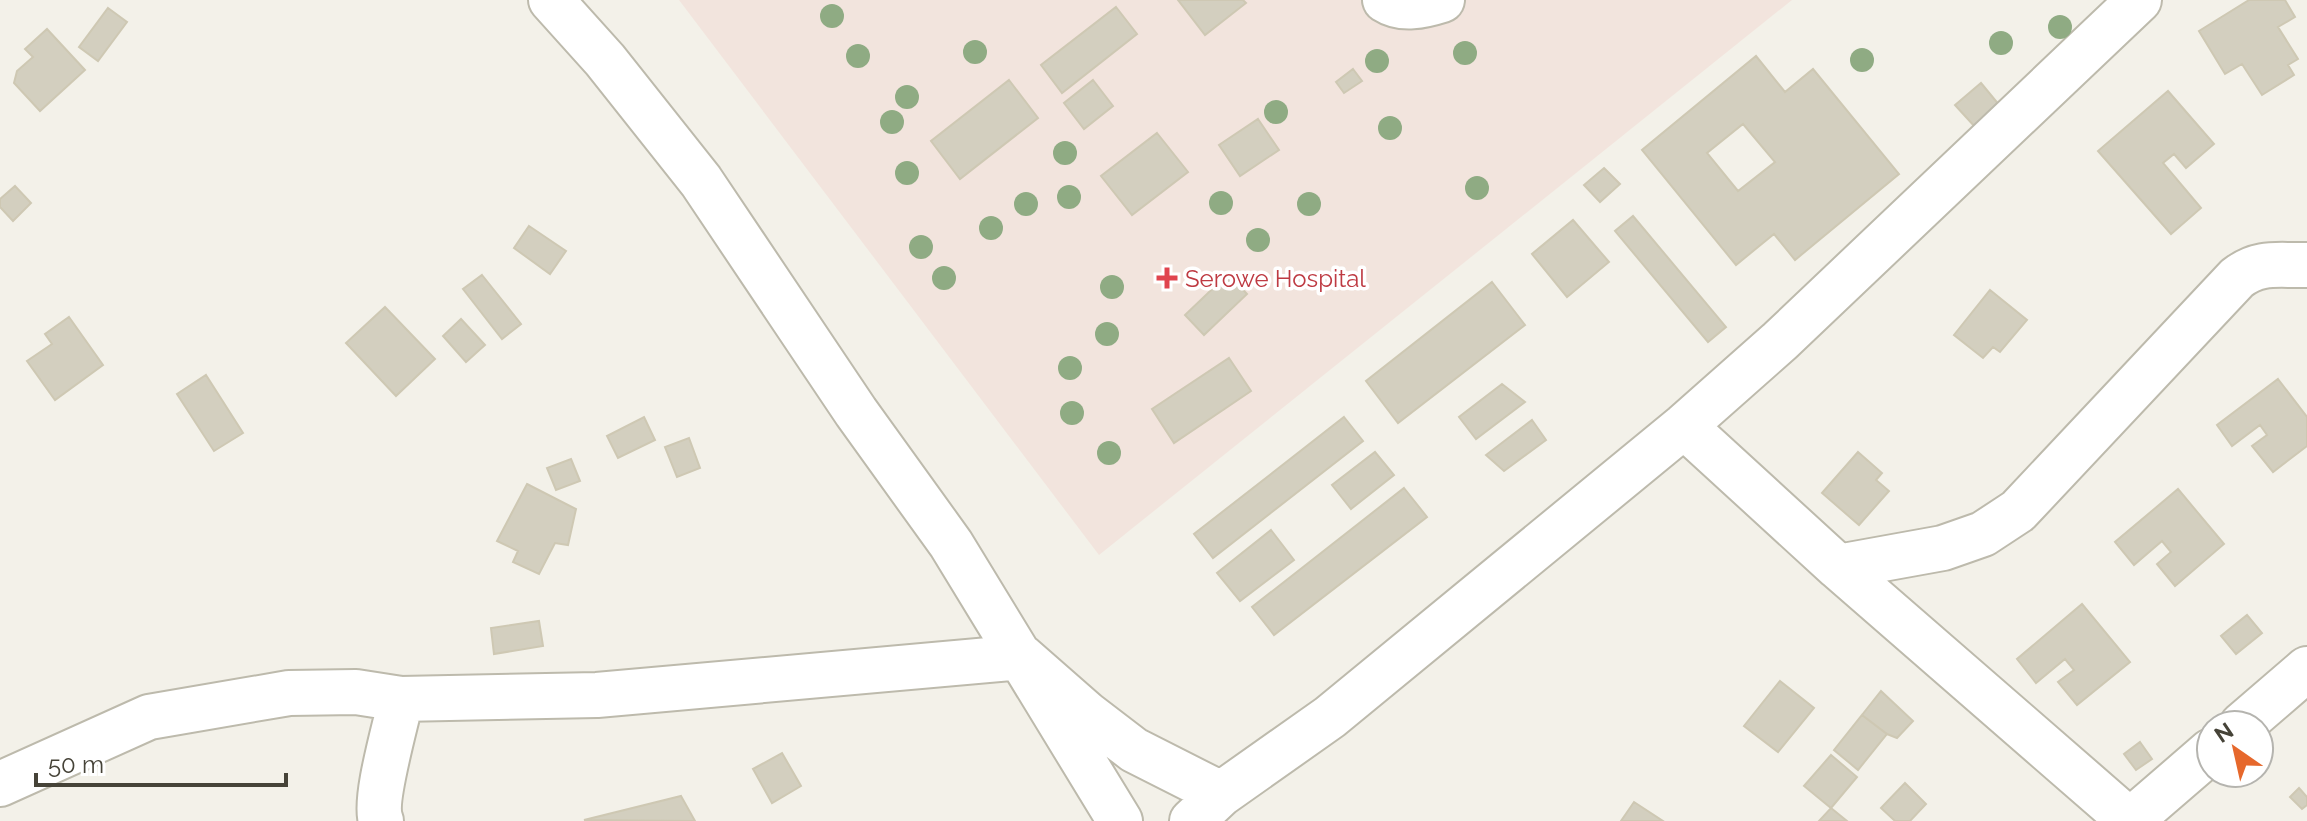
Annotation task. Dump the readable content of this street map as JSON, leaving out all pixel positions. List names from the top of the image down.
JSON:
{
  "places": {
    "health": ["Serowe Hospital"]
  },
  "scale_bar": "50 m",
  "north": "top left"
}
